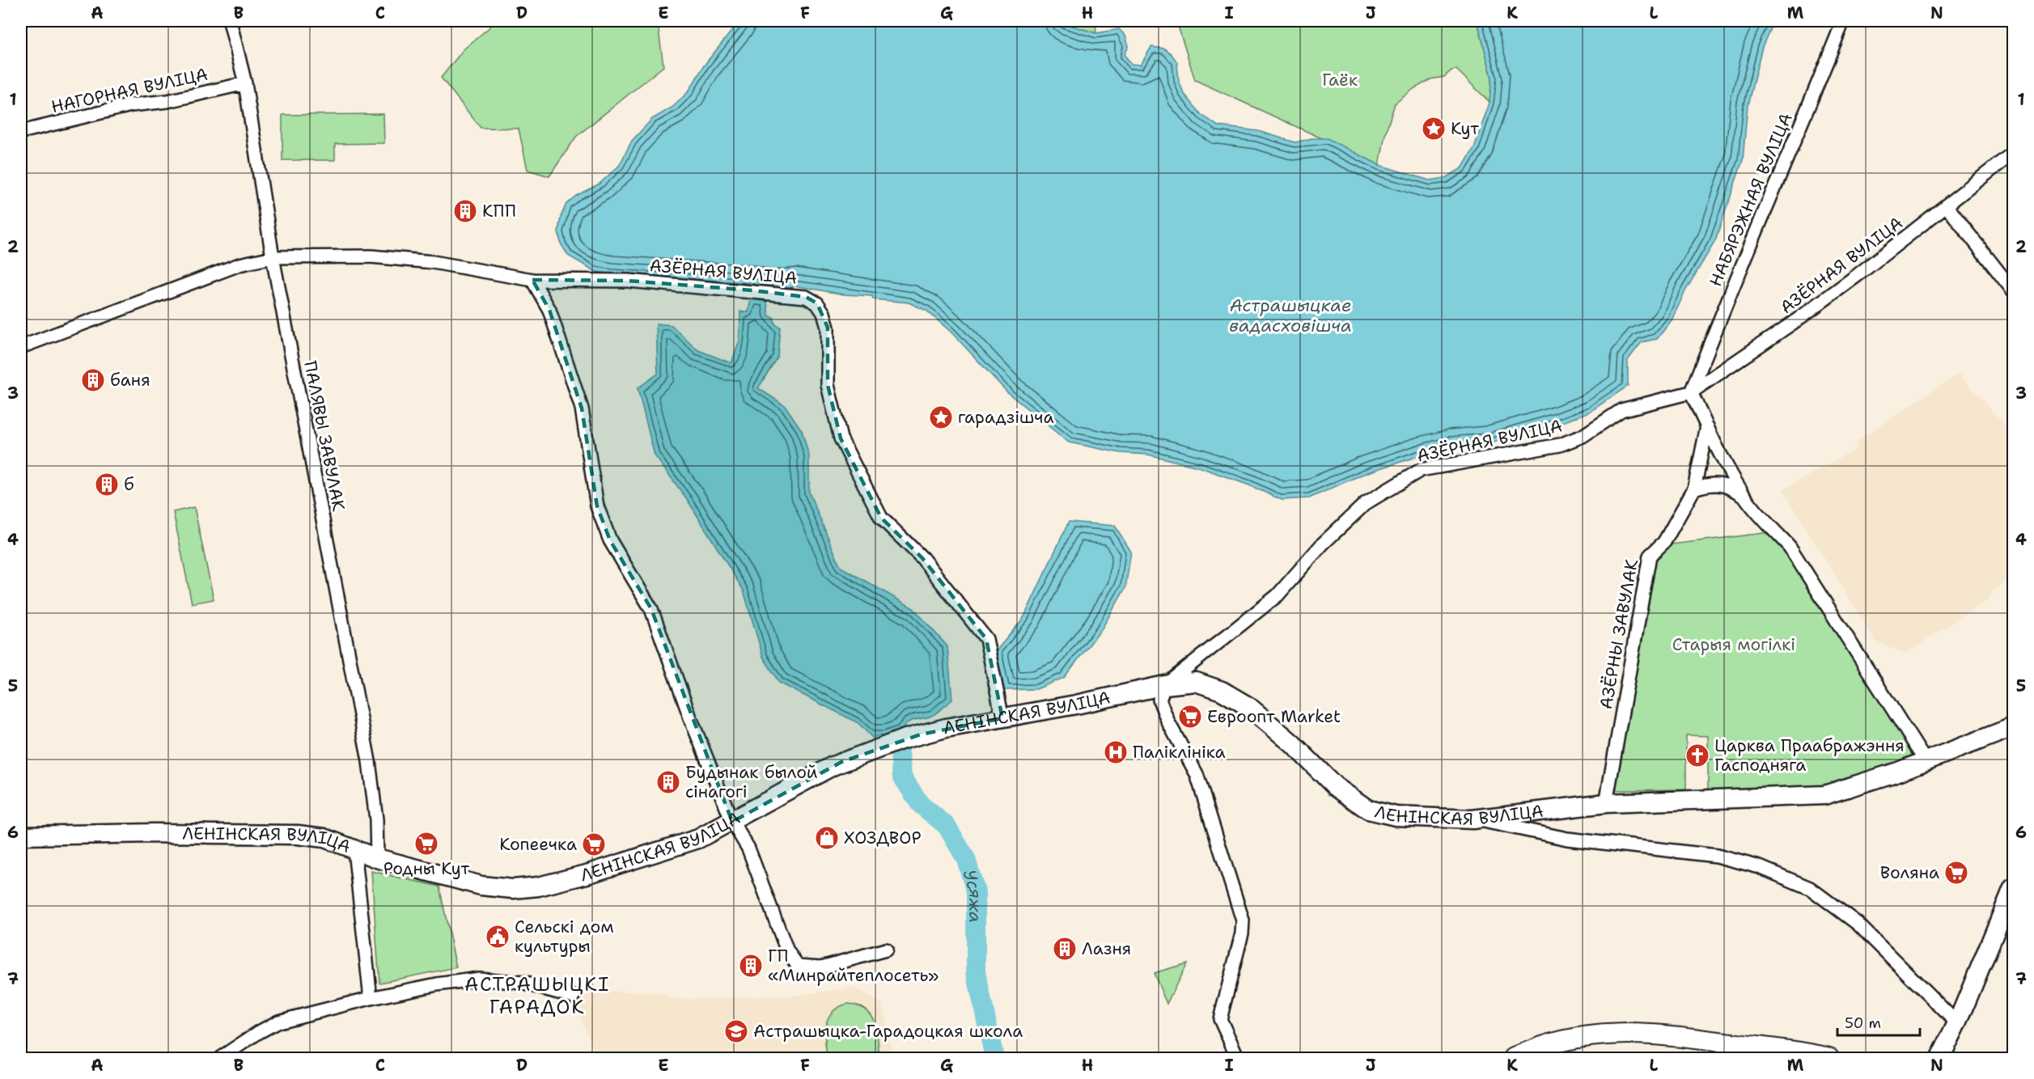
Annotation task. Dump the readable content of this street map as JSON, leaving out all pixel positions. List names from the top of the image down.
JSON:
{
  "streets": {
    "street": [
      "НАГОРНАЯ ВУЛІЦА",
      "НАБЯРЭЖНАЯ ВУЛІЦА",
      "АЗЁРНАЯ ВУЛІЦА",
      "ПАЛЯВЫ ЗАВУЛАК",
      "АЗЁРНЫ ЗАВУЛАК",
      "ЛЕНІНСКАЯ ВУЛІЦА"
    ]
  },
  "crossings": [
    ["НАГОРНАЯ ВУЛІЦА", "ПАЛЯВЫ ЗАВУЛАК"],
    ["НАБЯРЭЖНАЯ ВУЛІЦА", "АЗЁРНАЯ ВУЛІЦА"],
    ["АЗЁРНАЯ ВУЛІЦА", "ПАЛЯВЫ ЗАВУЛАК"],
    ["АЗЁРНАЯ ВУЛІЦА", "ЛЕНІНСКАЯ ВУЛІЦА"],
    ["ПАЛЯВЫ ЗАВУЛАК", "ЛЕНІНСКАЯ ВУЛІЦА"],
    ["АЗЁРНЫ ЗАВУЛАК", "ЛЕНІНСКАЯ ВУЛІЦА"]
  ],
  "districts": ["АСТРАШЫЦКІ ГАРАДОК"],
  "water": ["Астрашыцкае вадасховішча", "Усяжа"],
  "parks": ["Гаёк", "Старыя могілкі"],
  "places": {
    "place": ["Кут", "гарадзішча"],
    "building": [
      "КПП",
      "баня",
      "б",
      "Будынак былой сінагогі",
      "Лазня",
      "ГП «Минрайтеплосеть»"
    ],
    "supermarket": [
      "Евроопт Market",
      "Родны Кут",
      "Копеечка",
      "Воляна"
    ],
    "hospital": ["Паліклініка"],
    "church": ["Царква Праабражэння Гасподняга"],
    "shop": ["ХОЗДВОР"],
    "public building": ["Сельскі дом культуры"],
    "school or university": ["Астрашыцка-Гарадоцкая школа"]
  },
  "scale_bar": "50 m",
  "grid": {
    "columns": [
      "A",
      "B",
      "C",
      "D",
      "E",
      "F",
      "G",
      "H",
      "I",
      "J",
      "K",
      "L",
      "M",
      "N"
    ],
    "rows": [
      "1",
      "2",
      "3",
      "4",
      "5",
      "6",
      "7"
    ]
  }
}
